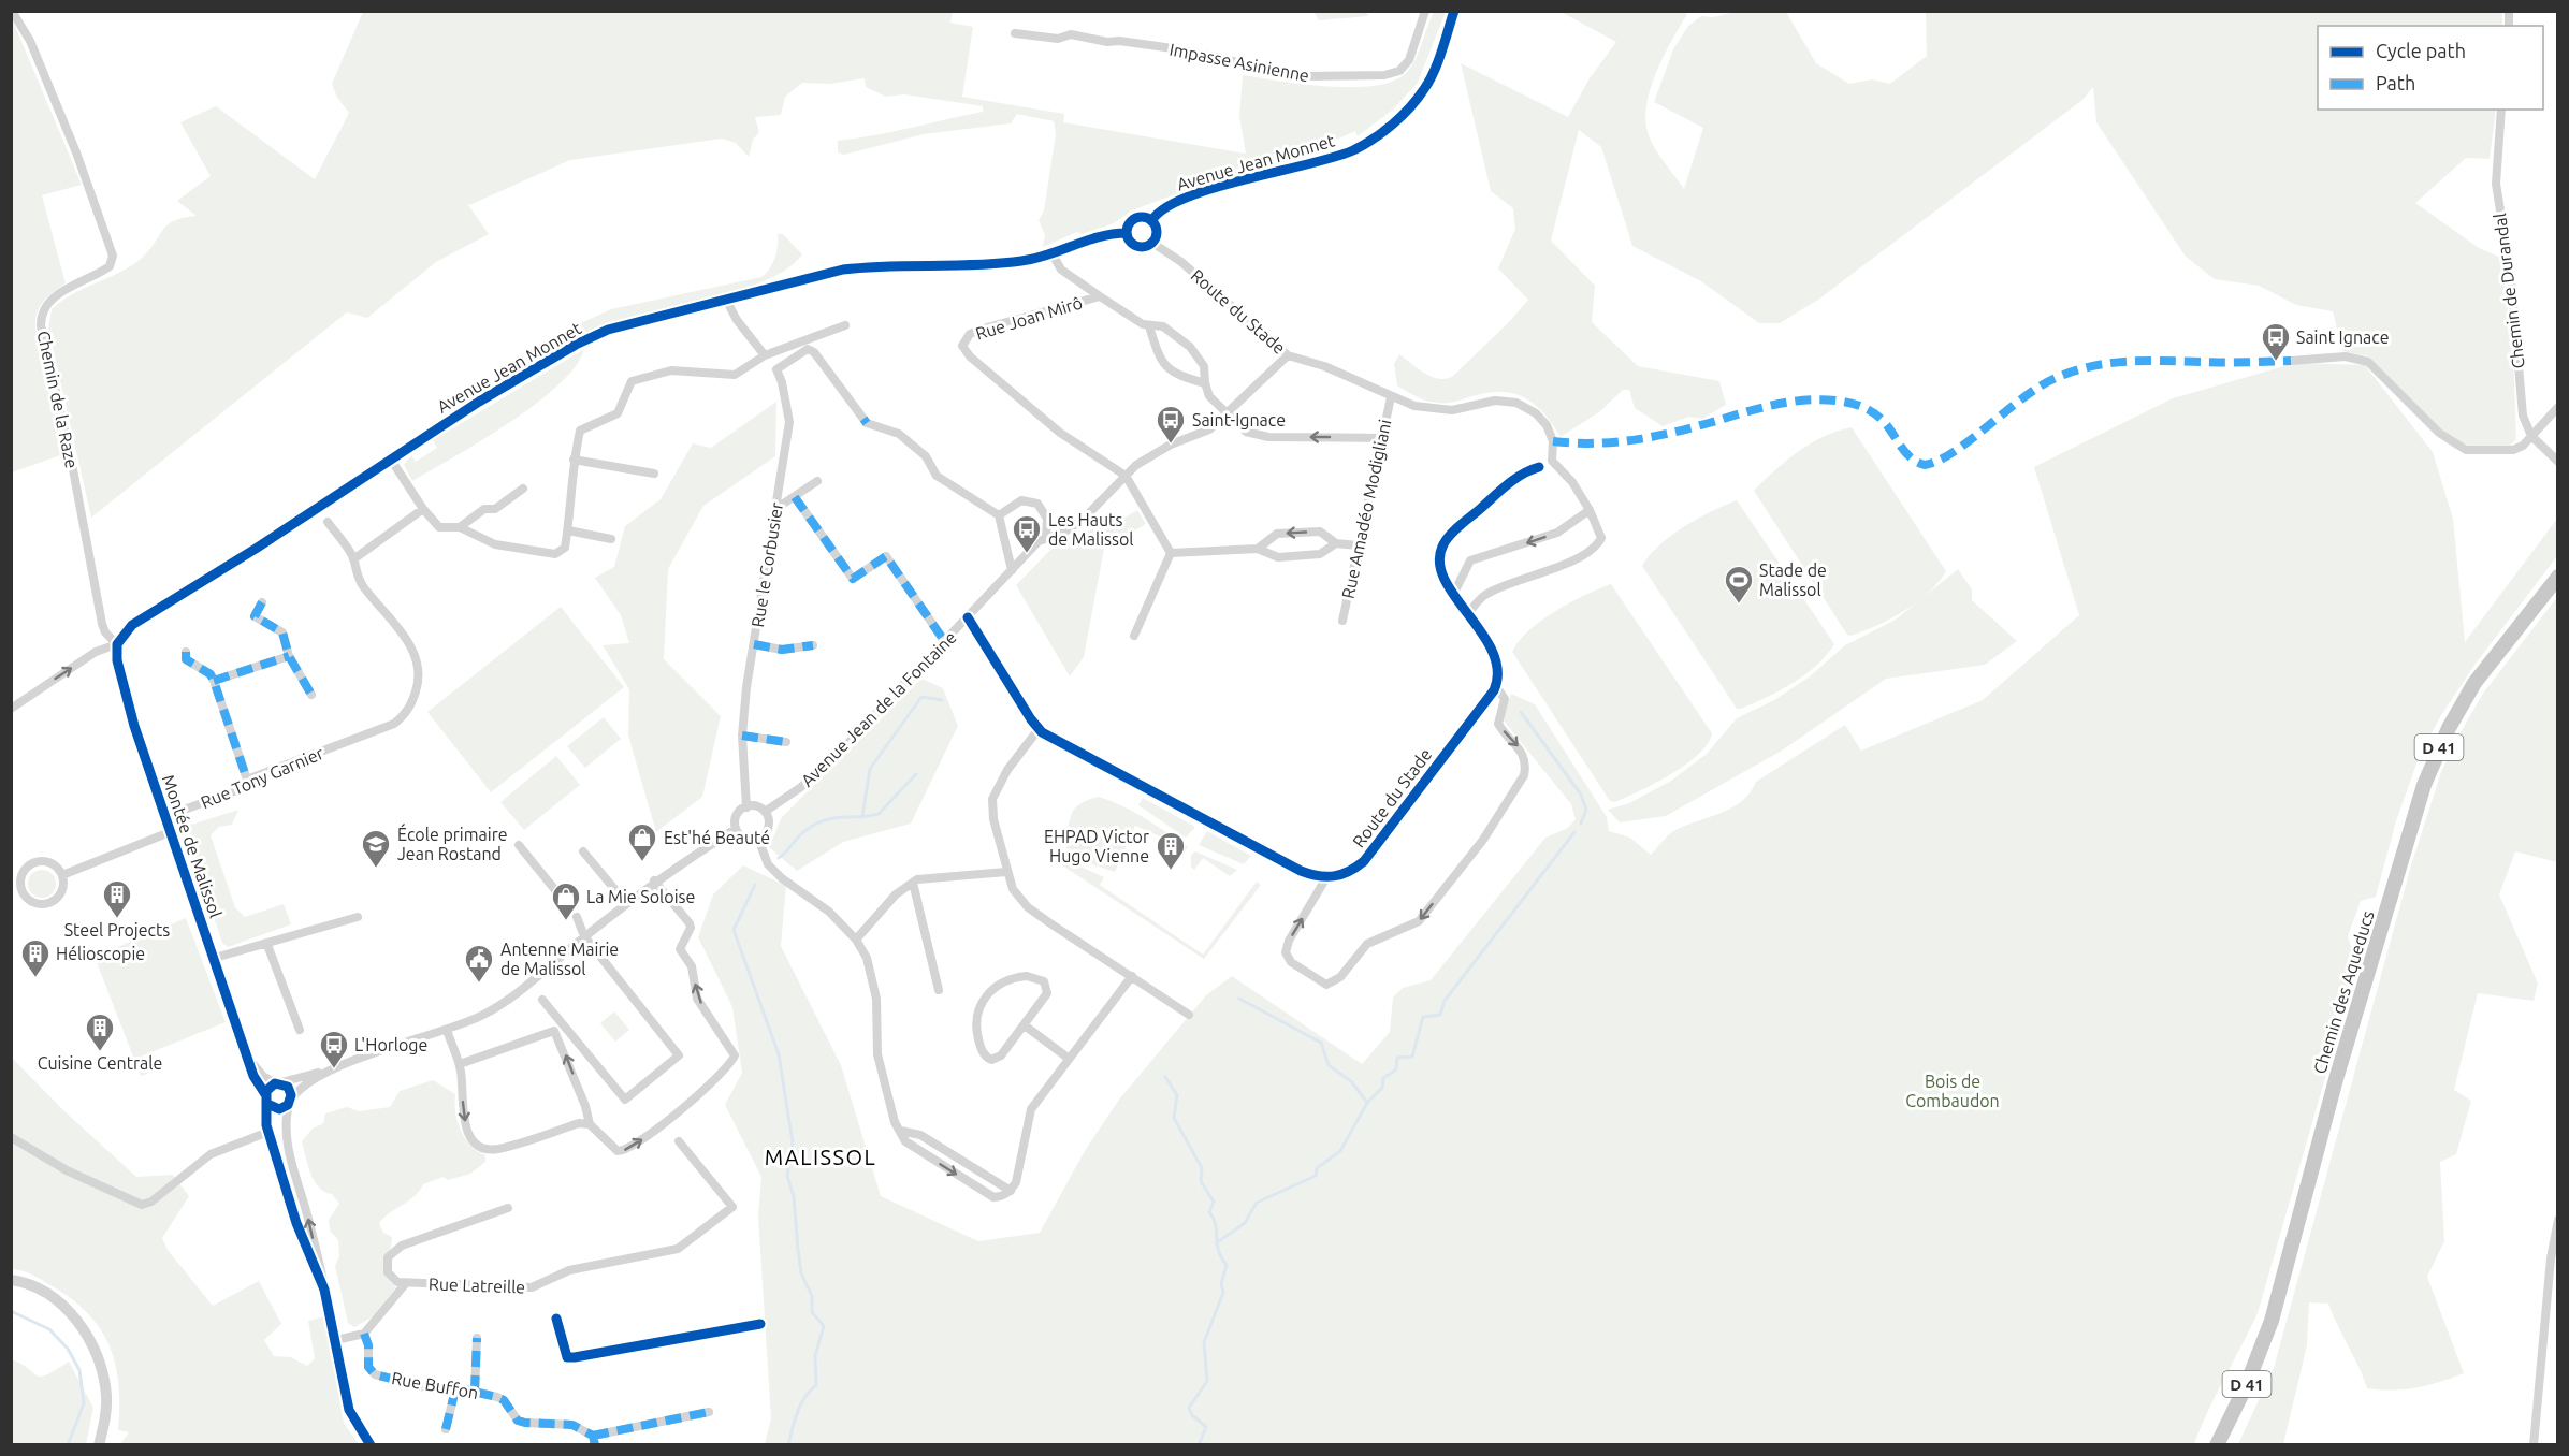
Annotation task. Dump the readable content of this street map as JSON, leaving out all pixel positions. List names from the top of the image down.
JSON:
{
  "streets": {
    "main road": ["D 41", "Chemin des Aqueducs"],
    "street": [
      "Impasse Asinienne",
      "Avenue Jean Monnet",
      "Chemin de Durandal",
      "Route du Stade",
      "Rue Joan Mirô",
      "Chemin de la Raze",
      "Rue Amadéo Modigliani",
      "Rue le Corbusier",
      "Avenue Jean de la Fontaine",
      "Rue Tony Garnier",
      "Montée de Malissol",
      "Rue Latreille",
      "Rue Buffon"
    ]
  },
  "crossings": [
    ["Avenue Jean Monnet", "Route du Stade"],
    ["Avenue Jean Monnet", "Rue Joan Mirô"],
    ["Avenue Jean Monnet", "Chemin de la Raze"],
    ["Avenue Jean Monnet", "Montée de Malissol"],
    ["Route du Stade", "Rue Amadéo Modigliani"],
    ["Route du Stade", "Avenue Jean de la Fontaine"],
    ["Rue Joan Mirô", "Rue Amadéo Modigliani"],
    ["Rue Joan Mirô", "Avenue Jean de la Fontaine"],
    ["Chemin de la Raze", "Montée de Malissol"],
    ["Rue le Corbusier", "Avenue Jean de la Fontaine"],
    ["Rue Tony Garnier", "Montée de Malissol"],
    ["Rue Latreille", "Rue Buffon"]
  ],
  "districts": ["MALISSOL"],
  "parks": ["Bois de Combaudon"],
  "places": {
    "bus stop": [
      "Saint Ignace",
      "Saint-Ignace",
      "Les Hauts de Malissol",
      "L'Horloge"
    ],
    "sports": ["Stade de Malissol"],
    "shop": ["Est'hé Beauté", "La Mie Soloise"],
    "school or university": ["École primaire Jean Rostand"],
    "building": [
      "EHPAD Victor Hugo Vienne",
      "Steel Projects",
      "Hélioscopie",
      "Cuisine Centrale"
    ],
    "public building": ["Antenne Mairie de Malissol"]
  },
  "legend": ["Cycle path", "Path"]
}
